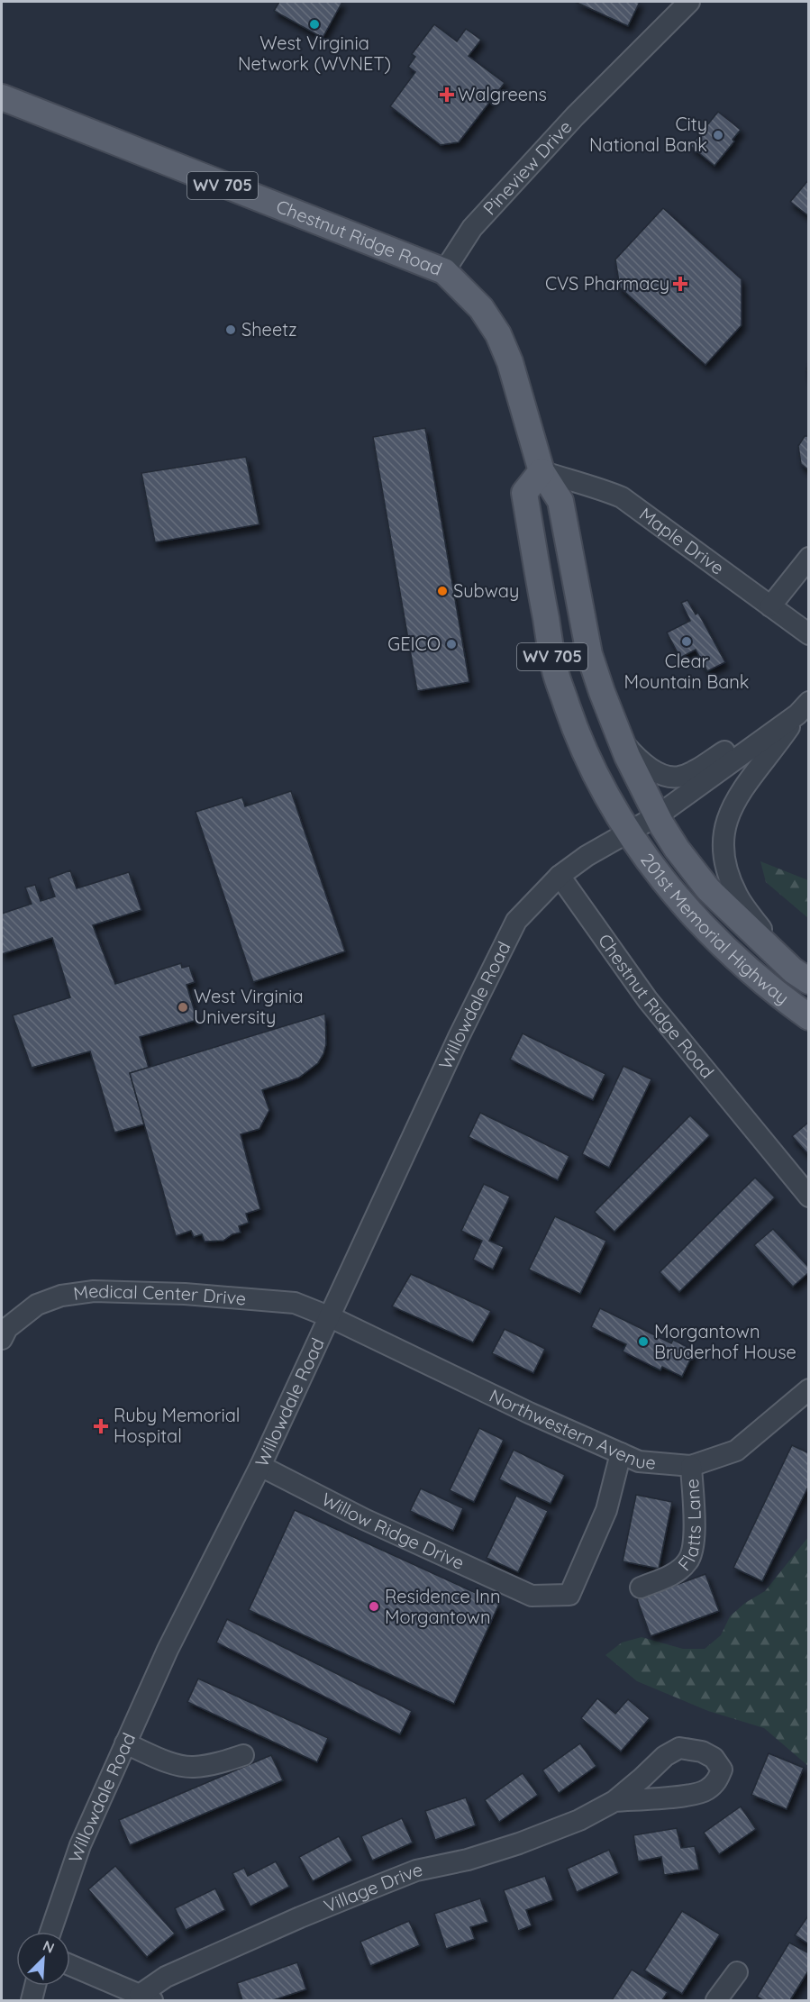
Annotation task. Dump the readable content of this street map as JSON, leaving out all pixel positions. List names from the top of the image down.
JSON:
{
  "streets": {
    "main road": ["WV 705", "Chestnut Ridge Road", "201st Memorial Highway"],
    "street": [
      "Pineview Drive",
      "Maple Drive",
      "Willowdale Road",
      "Medical Center Drive",
      "Northwestern Avenue",
      "Flatts Lane",
      "Willow Ridge Drive",
      "Village Drive"
    ]
  },
  "crossings": [
    ["Pineview Drive", "Chestnut Ridge Road"],
    ["WV 705", "Chestnut Ridge Road"],
    ["WV 705", "Maple Drive"],
    ["WV 705", "201st Memorial Highway"],
    ["Chestnut Ridge Road", "Maple Drive"],
    ["Chestnut Ridge Road", "201st Memorial Highway"],
    ["Chestnut Ridge Road", "Willowdale Road"],
    ["Willowdale Road", "Medical Center Drive"],
    ["Willowdale Road", "Northwestern Avenue"],
    ["Willowdale Road", "Willow Ridge Drive"],
    ["Medical Center Drive", "Northwestern Avenue"],
    ["Northwestern Avenue", "Flatts Lane"],
    ["Northwestern Avenue", "Willow Ridge Drive"]
  ],
  "places": {
    "other": [
      "West Virginia Network (WVNET)",
      "City National Bank",
      "Sheetz",
      "Subway",
      "Clear Mountain Bank",
      "GEICO",
      "West Virginia University",
      "Morgantown Bruderhof House",
      "Residence Inn Morgantown"
    ],
    "health": ["Walgreens", "CVS Pharmacy", "Ruby Memorial Hospital"]
  },
  "north": "top right"
}
